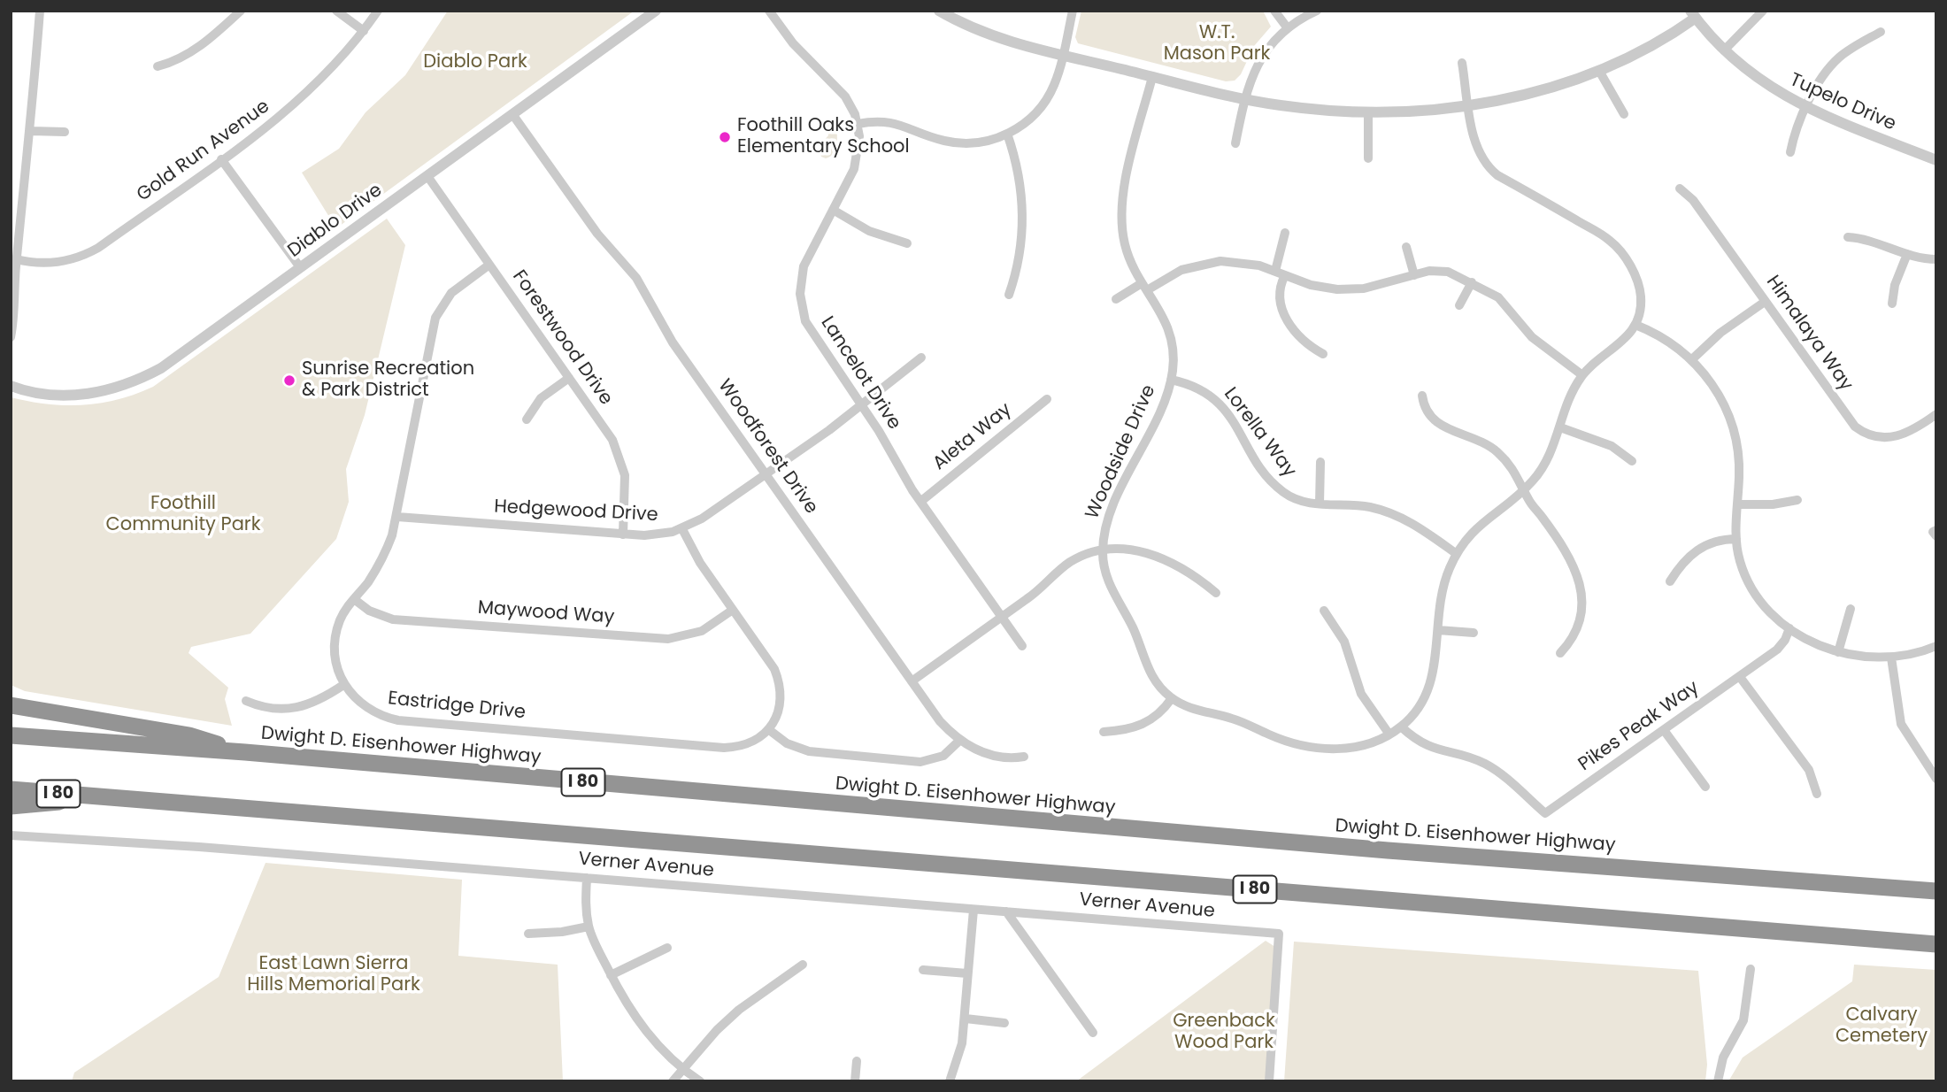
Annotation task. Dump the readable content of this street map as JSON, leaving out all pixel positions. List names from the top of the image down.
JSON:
{
  "streets": {
    "highway": ["Dwight D. Eisenhower Highway", "I 80"],
    "street": [
      "Tupelo Drive",
      "Gold Run Avenue",
      "Diablo Drive",
      "Himalaya Way",
      "Forestwood Drive",
      "Lancelot Drive",
      "Lorella Way",
      "Aleta Way",
      "Woodforest Drive",
      "Woodside Drive",
      "Hedgewood Drive",
      "Maywood Way",
      "Eastridge Drive",
      "Pikes Peak Way",
      "Verner Avenue"
    ]
  },
  "crossings": [
    ["Diablo Drive", "Forestwood Drive"],
    ["Diablo Drive", "Woodforest Drive"],
    ["Forestwood Drive", "Hedgewood Drive"],
    ["Forestwood Drive", "Eastridge Drive"],
    ["Lancelot Drive", "Aleta Way"],
    ["Lancelot Drive", "Woodside Drive"],
    ["Lancelot Drive", "Hedgewood Drive"],
    ["Lorella Way", "Woodside Drive"],
    ["Woodforest Drive", "Woodside Drive"],
    ["Woodforest Drive", "Hedgewood Drive"],
    ["Hedgewood Drive", "Eastridge Drive"],
    ["Maywood Way", "Eastridge Drive"]
  ],
  "parks": [
    "W.T. Mason Park",
    "Diablo Park",
    "Foothill Community Park",
    "East Lawn Sierra Hills Memorial Park",
    "Calvary Cemetery",
    "Greenback Wood Park"
  ],
  "places": ["Foothill Oaks Elementary School", "Sunrise Recreation & Park District"]
}
